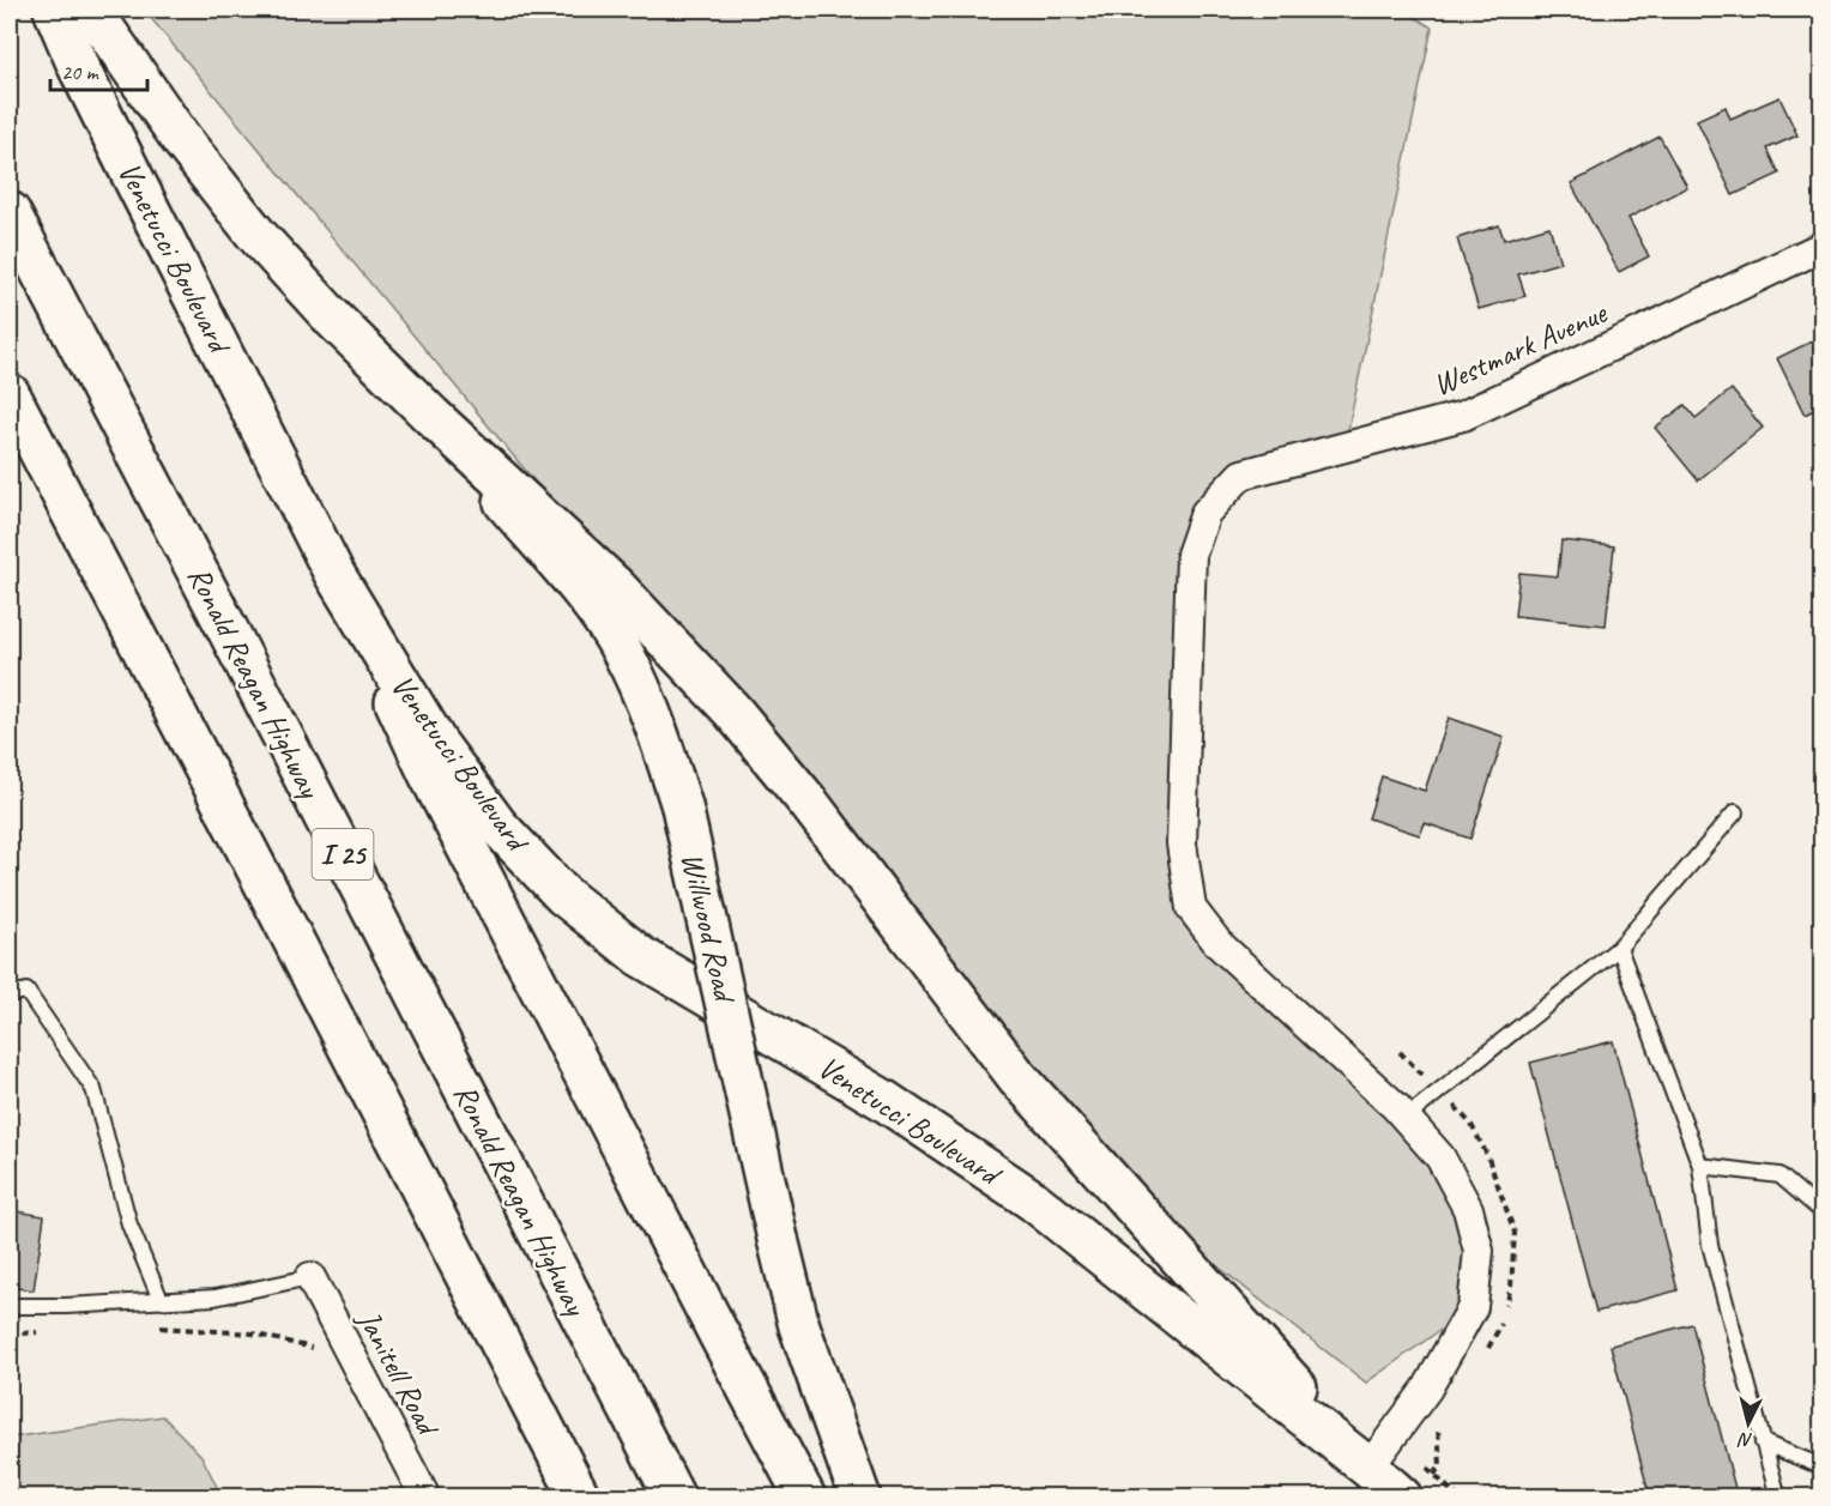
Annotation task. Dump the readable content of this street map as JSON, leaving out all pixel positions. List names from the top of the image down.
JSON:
{
  "streets": {
    "main road": [
      "Venetucci Boulevard",
      "Ronald Reagan Highway",
      "I 25",
      "Willwood Road"
    ],
    "street": ["Westmark Avenue", "Janitell Road"]
  },
  "crossings": [
    ["Venetucci Boulevard", "Willwood Road"]
  ],
  "scale_bar": "20 m",
  "north": "bottom"
}
